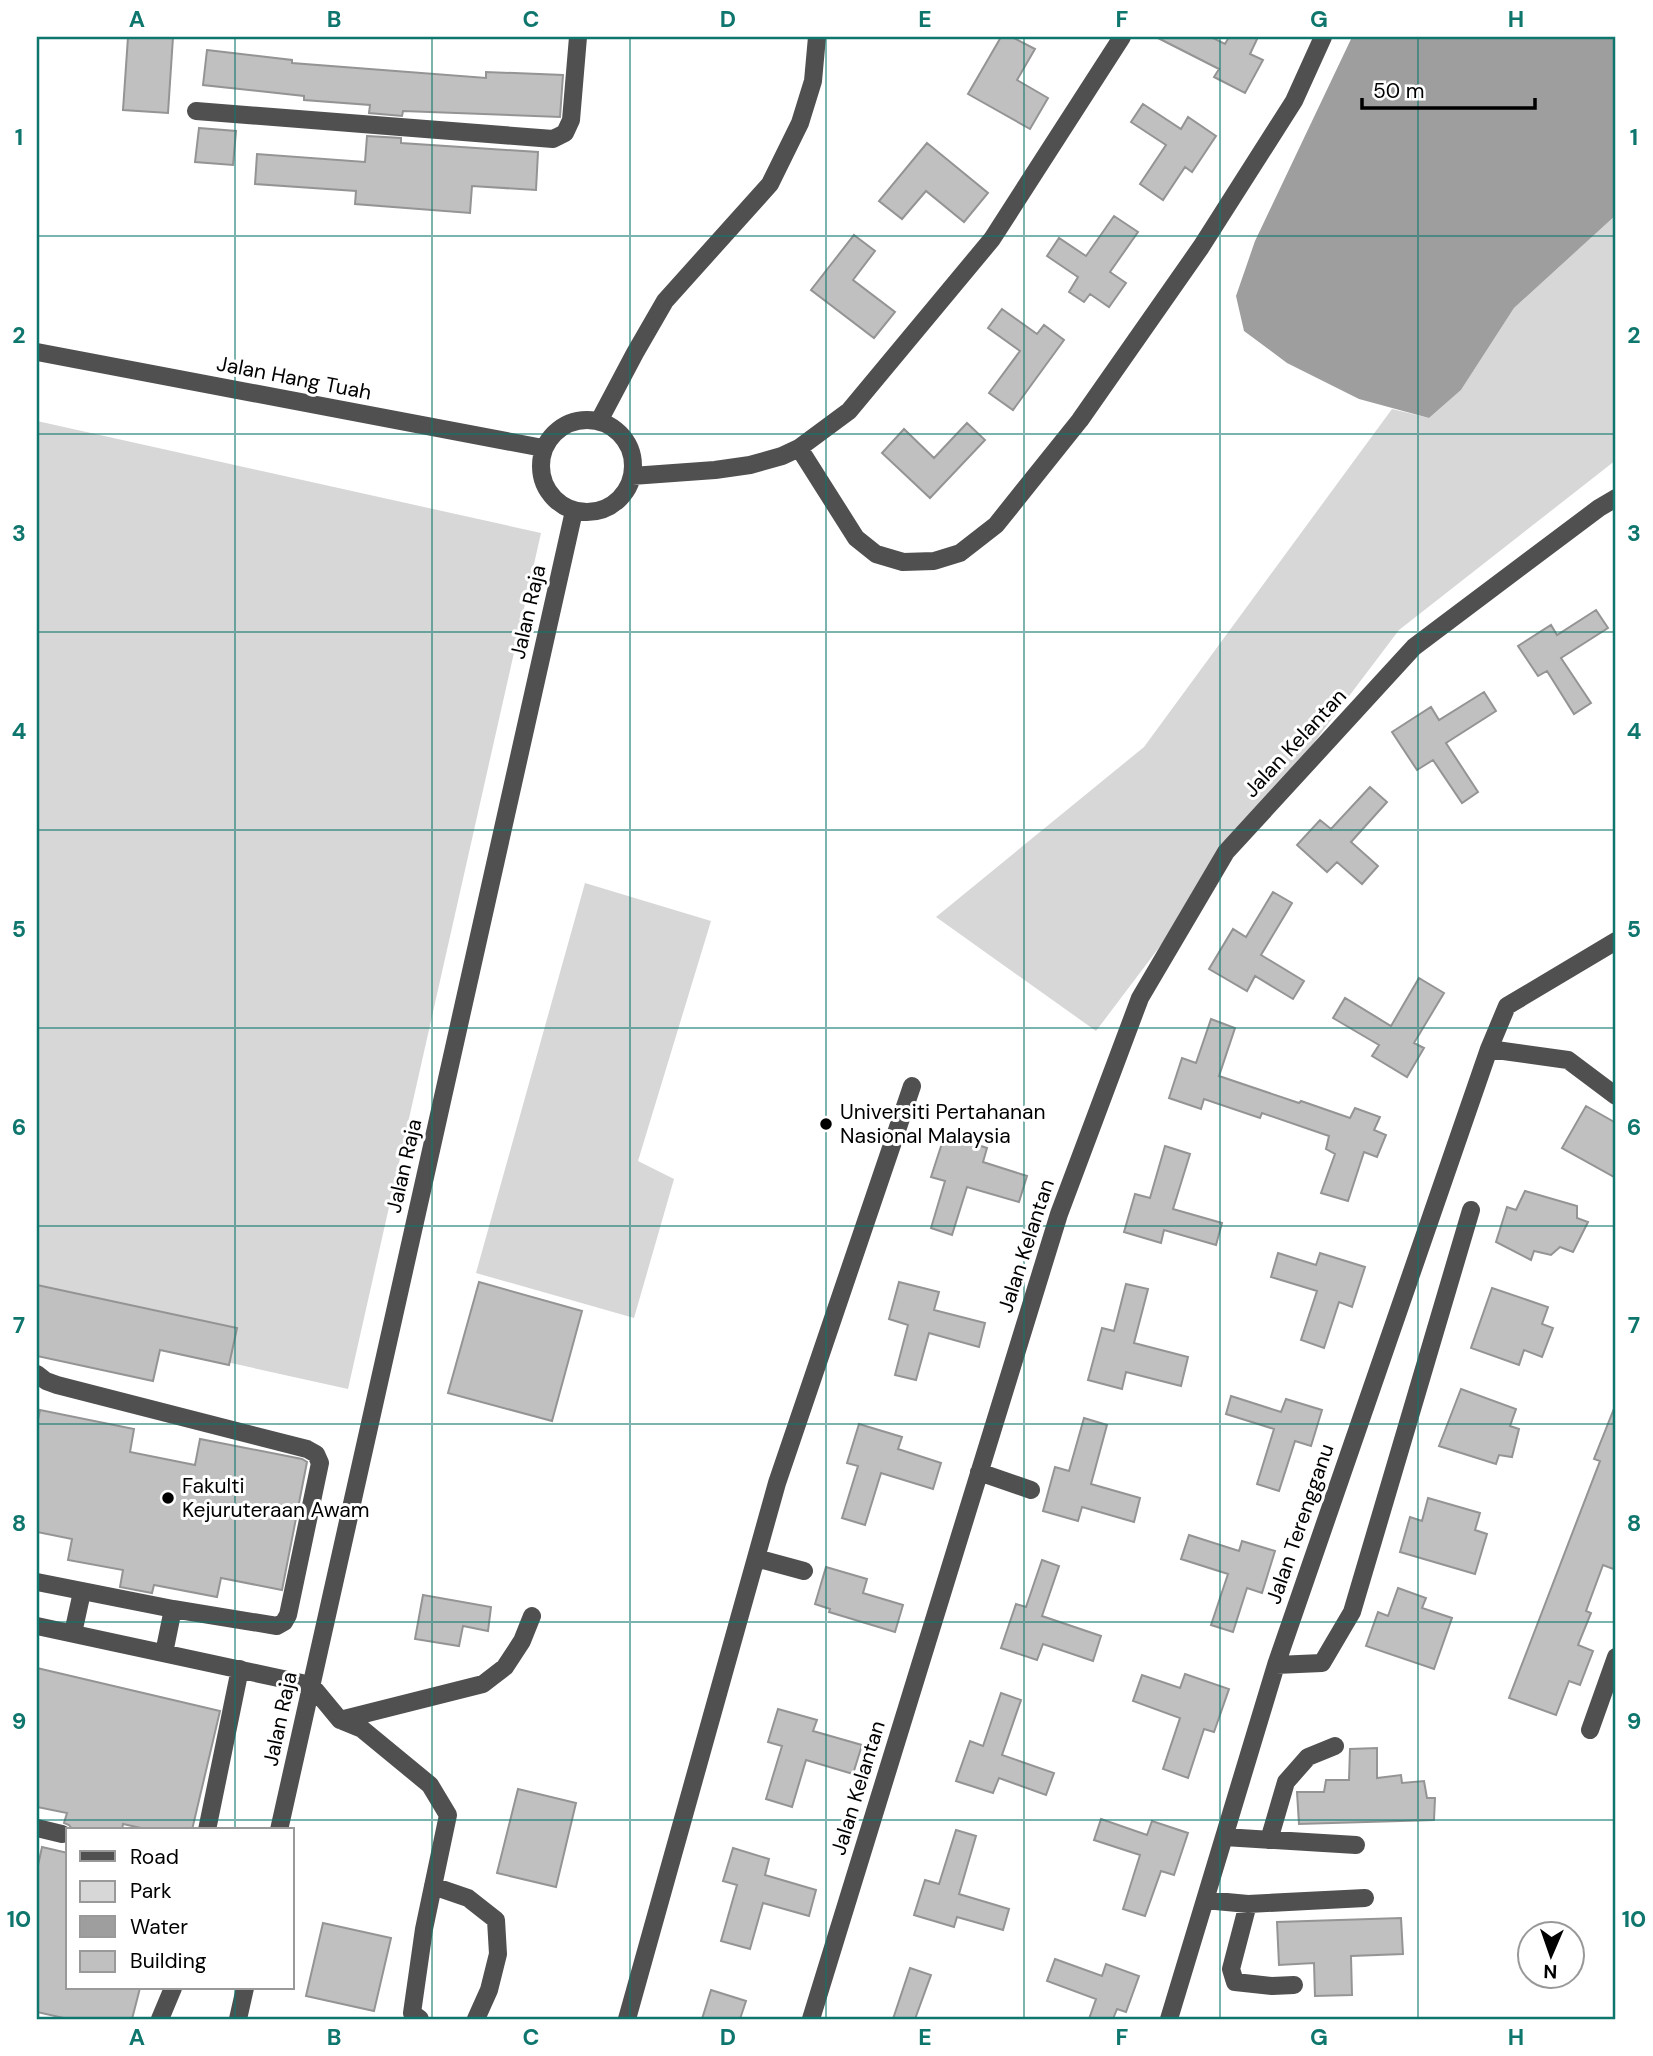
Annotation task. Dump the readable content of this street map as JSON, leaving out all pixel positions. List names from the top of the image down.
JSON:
{
  "streets": {
    "street": [
      "Jalan Hang Tuah",
      "Jalan Raja",
      "Jalan Kelantan",
      "Jalan Terengganu"
    ]
  },
  "crossings": [
    ["Jalan Hang Tuah", "Jalan Raja"]
  ],
  "places": ["Universiti Pertahanan Nasional Malaysia", "Fakulti Kejuruteraan Awam"],
  "legend": [
    "Road",
    "Park",
    "Water",
    "Building"
  ],
  "scale_bar": "50 m",
  "north": "bottom",
  "grid": {
    "columns": [
      "A",
      "B",
      "C",
      "D",
      "E",
      "F",
      "G",
      "H"
    ],
    "rows": [
      "1",
      "2",
      "3",
      "4",
      "5",
      "6",
      "7",
      "8",
      "9",
      "10"
    ]
  }
}
